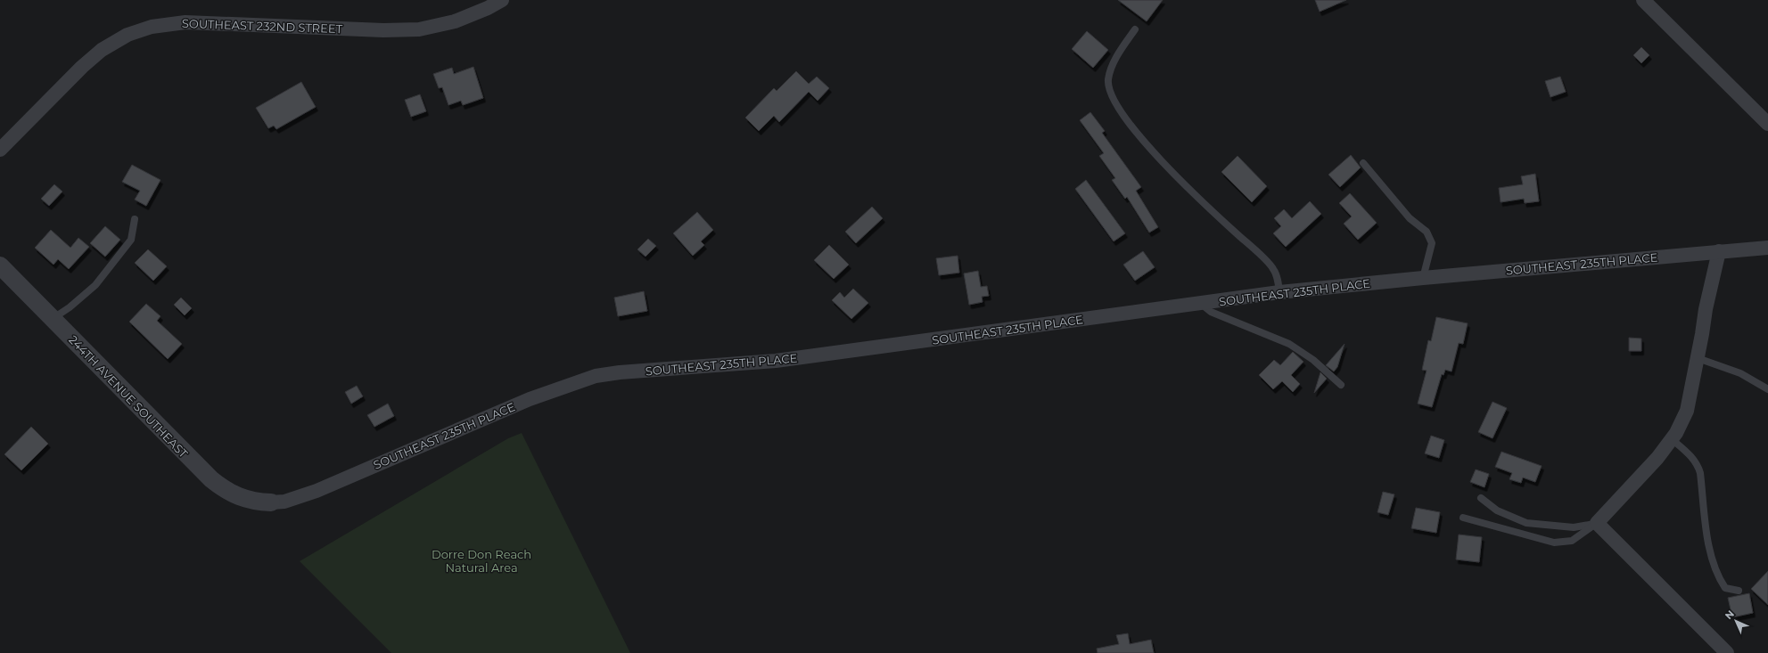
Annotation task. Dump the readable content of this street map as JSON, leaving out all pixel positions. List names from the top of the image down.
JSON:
{
  "streets": {
    "street": ["SOUTHEAST 232ND STREET", "SOUTHEAST 235TH PLACE", "244TH AVENUE SOUTHEAST"]
  },
  "crossings": [
    ["SOUTHEAST 235TH PLACE", "244TH AVENUE SOUTHEAST"]
  ],
  "parks": ["Dorre Don Reach Natural Area"],
  "north": "top left"
}
